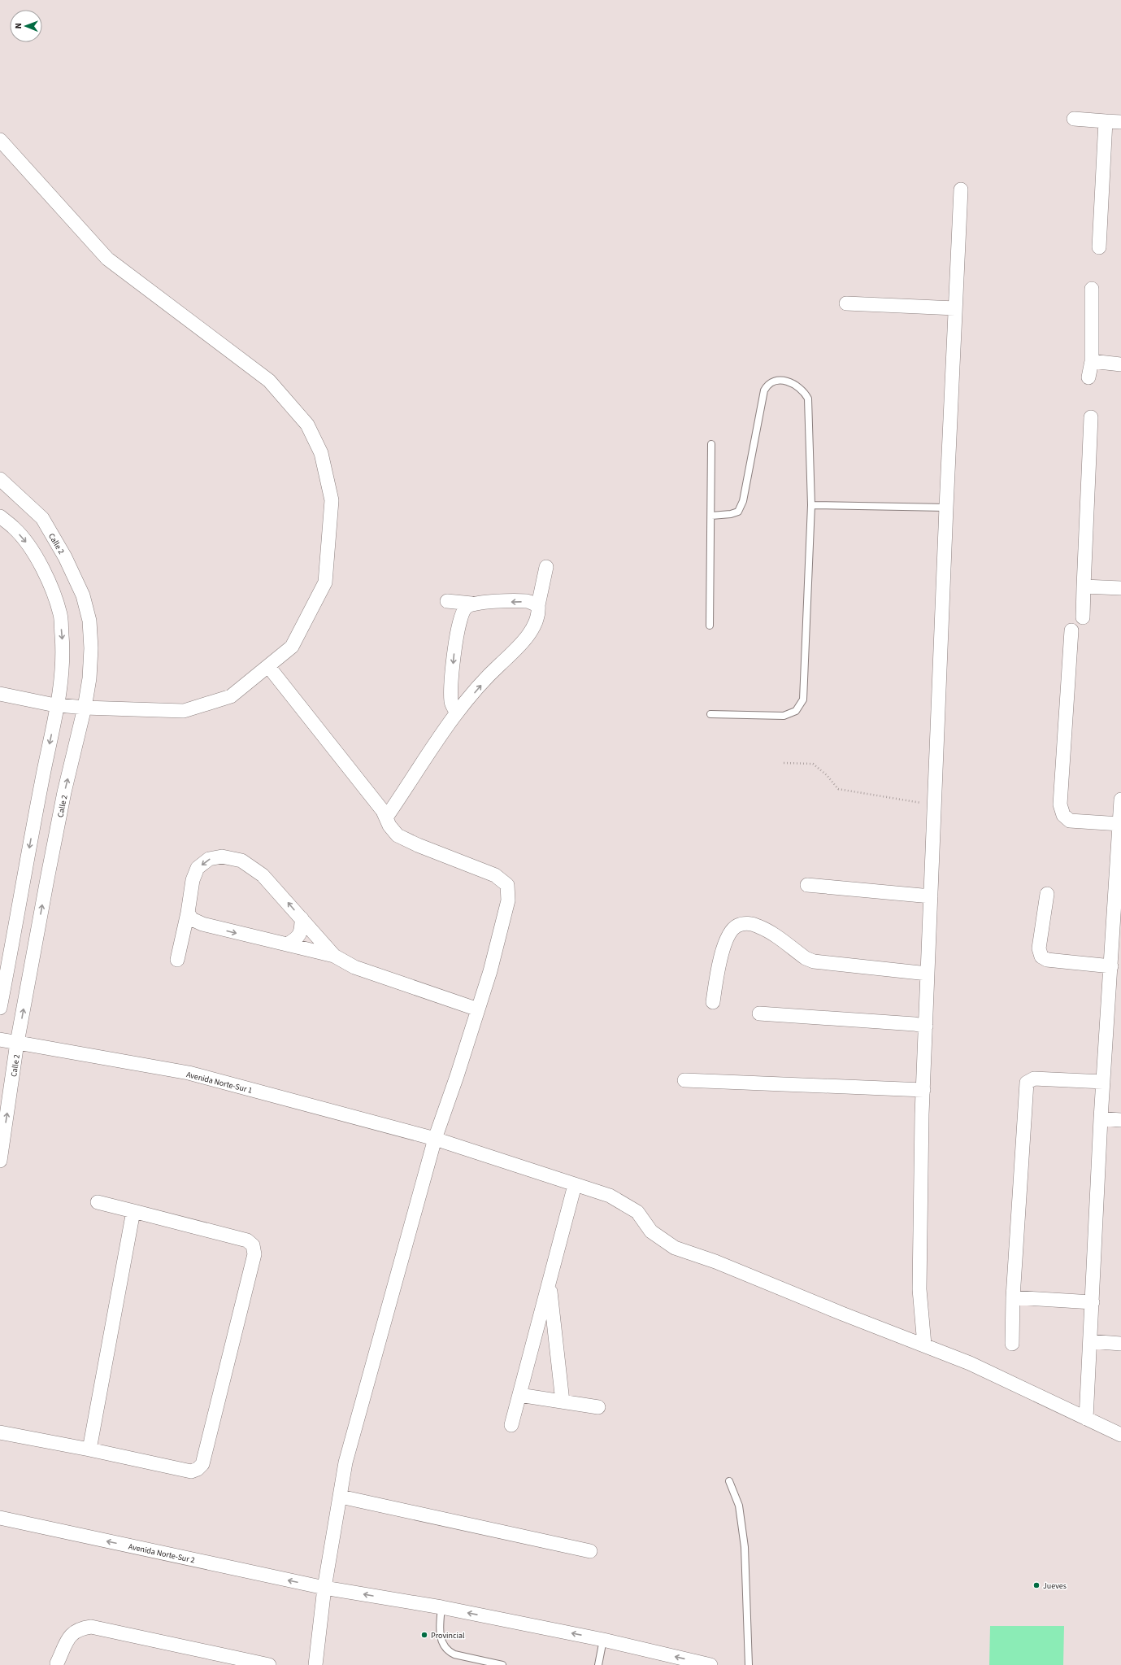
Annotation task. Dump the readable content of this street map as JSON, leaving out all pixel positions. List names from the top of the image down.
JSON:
{
  "streets": {
    "street": ["Calle 2", "Avenida Norte-Sur 1", "Avenida Norte-Sur 2"]
  },
  "crossings": [
    ["Calle 2", "Avenida Norte-Sur 1"]
  ],
  "places": ["Jueves", "Provincial"],
  "north": "left"
}
